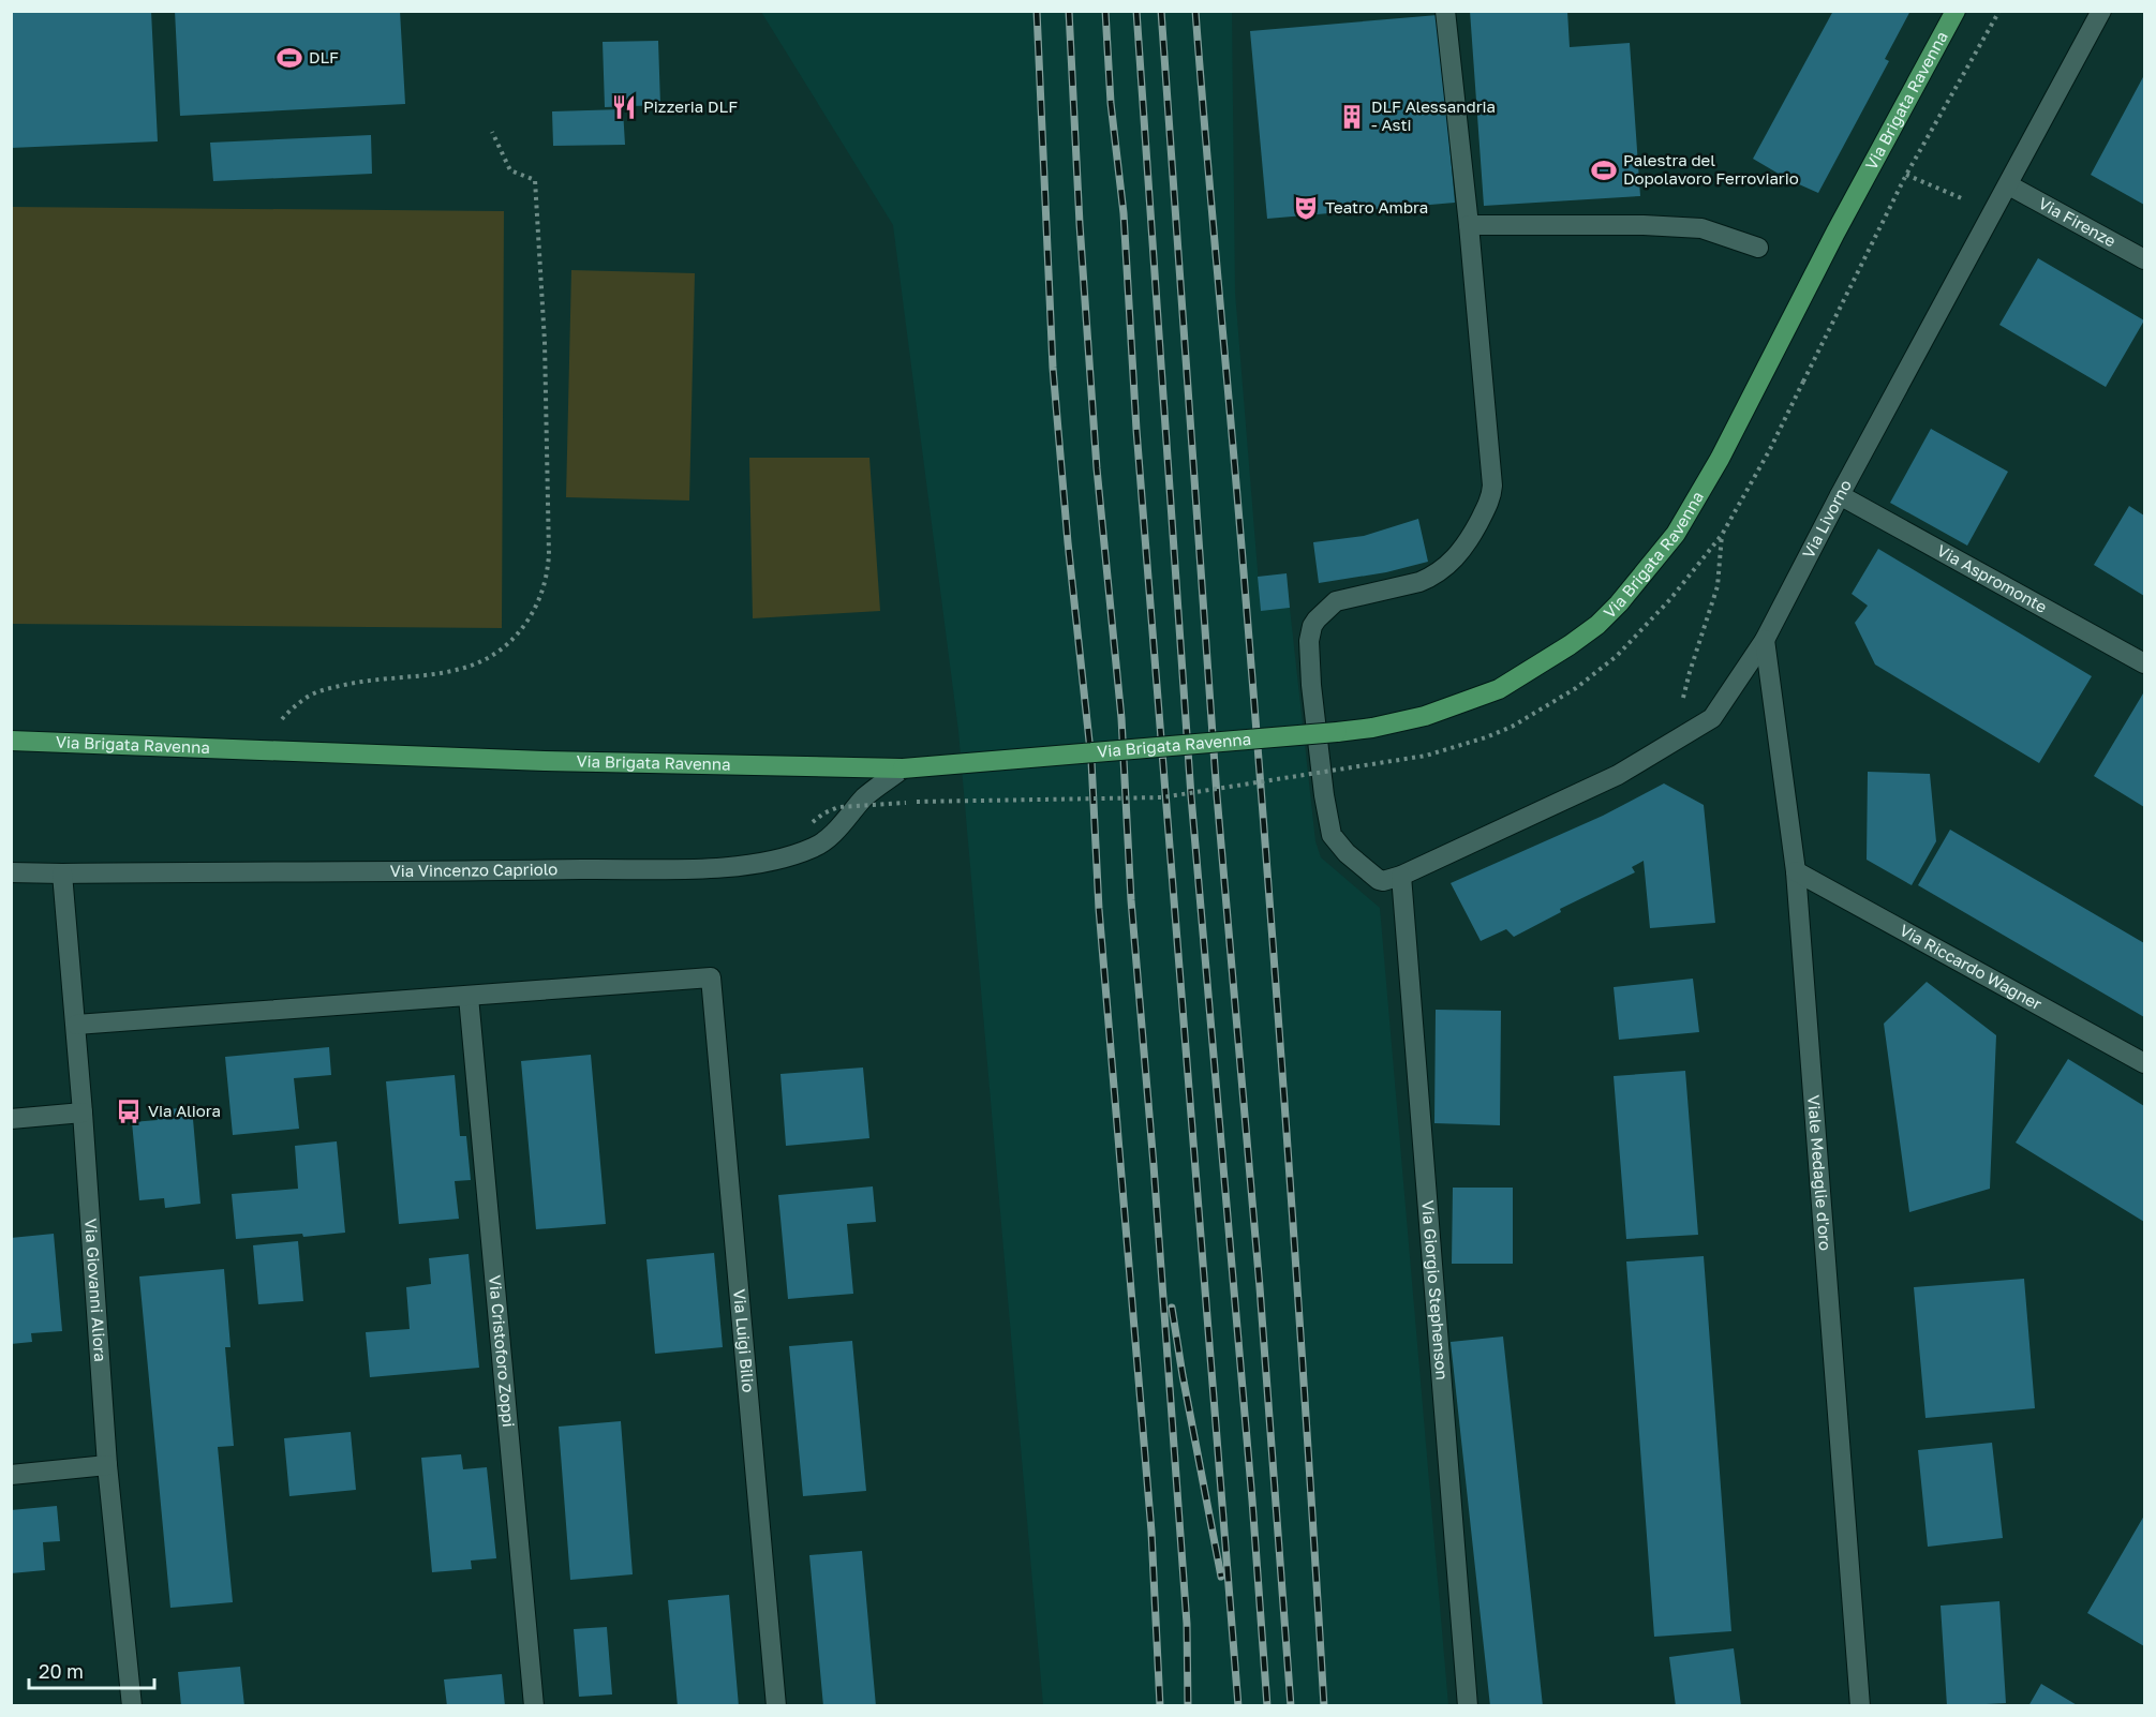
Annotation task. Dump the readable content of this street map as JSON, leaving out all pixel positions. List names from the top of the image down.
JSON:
{
  "streets": {
    "main road": ["Via Brigata Ravenna"],
    "street": [
      "Via Firenze",
      "Via Livorno",
      "Via Aspromonte",
      "Via Vincenzo Capriolo",
      "Via Riccardo Wagner",
      "Viale Medaglie d'oro",
      "Via Giovanni Aliora",
      "Via Giorgio Stephenson",
      "Via Luigi Bilio",
      "Via Cristoforo Zoppi"
    ]
  },
  "crossings": [
    ["Via Brigata Ravenna", "Via Vincenzo Capriolo"],
    ["Via Firenze", "Via Livorno"],
    ["Via Livorno", "Via Aspromonte"],
    ["Via Livorno", "Viale Medaglie d'oro"],
    ["Via Livorno", "Via Giorgio Stephenson"],
    ["Via Vincenzo Capriolo", "Via Giovanni Aliora"],
    ["Via Riccardo Wagner", "Viale Medaglie d'oro"],
    ["Via Luigi Bilio", "Via Cristoforo Zoppi"]
  ],
  "places": {
    "sports": ["DLF", "Palestra del Dopolavoro Ferroviario"],
    "restaurant": ["Pizzeria DLF"],
    "building": ["DLF Alessandria - Asti"],
    "theatre": ["Teatro Ambra"],
    "bus stop": ["Via Aliora"]
  },
  "scale_bar": "20 m"
}
